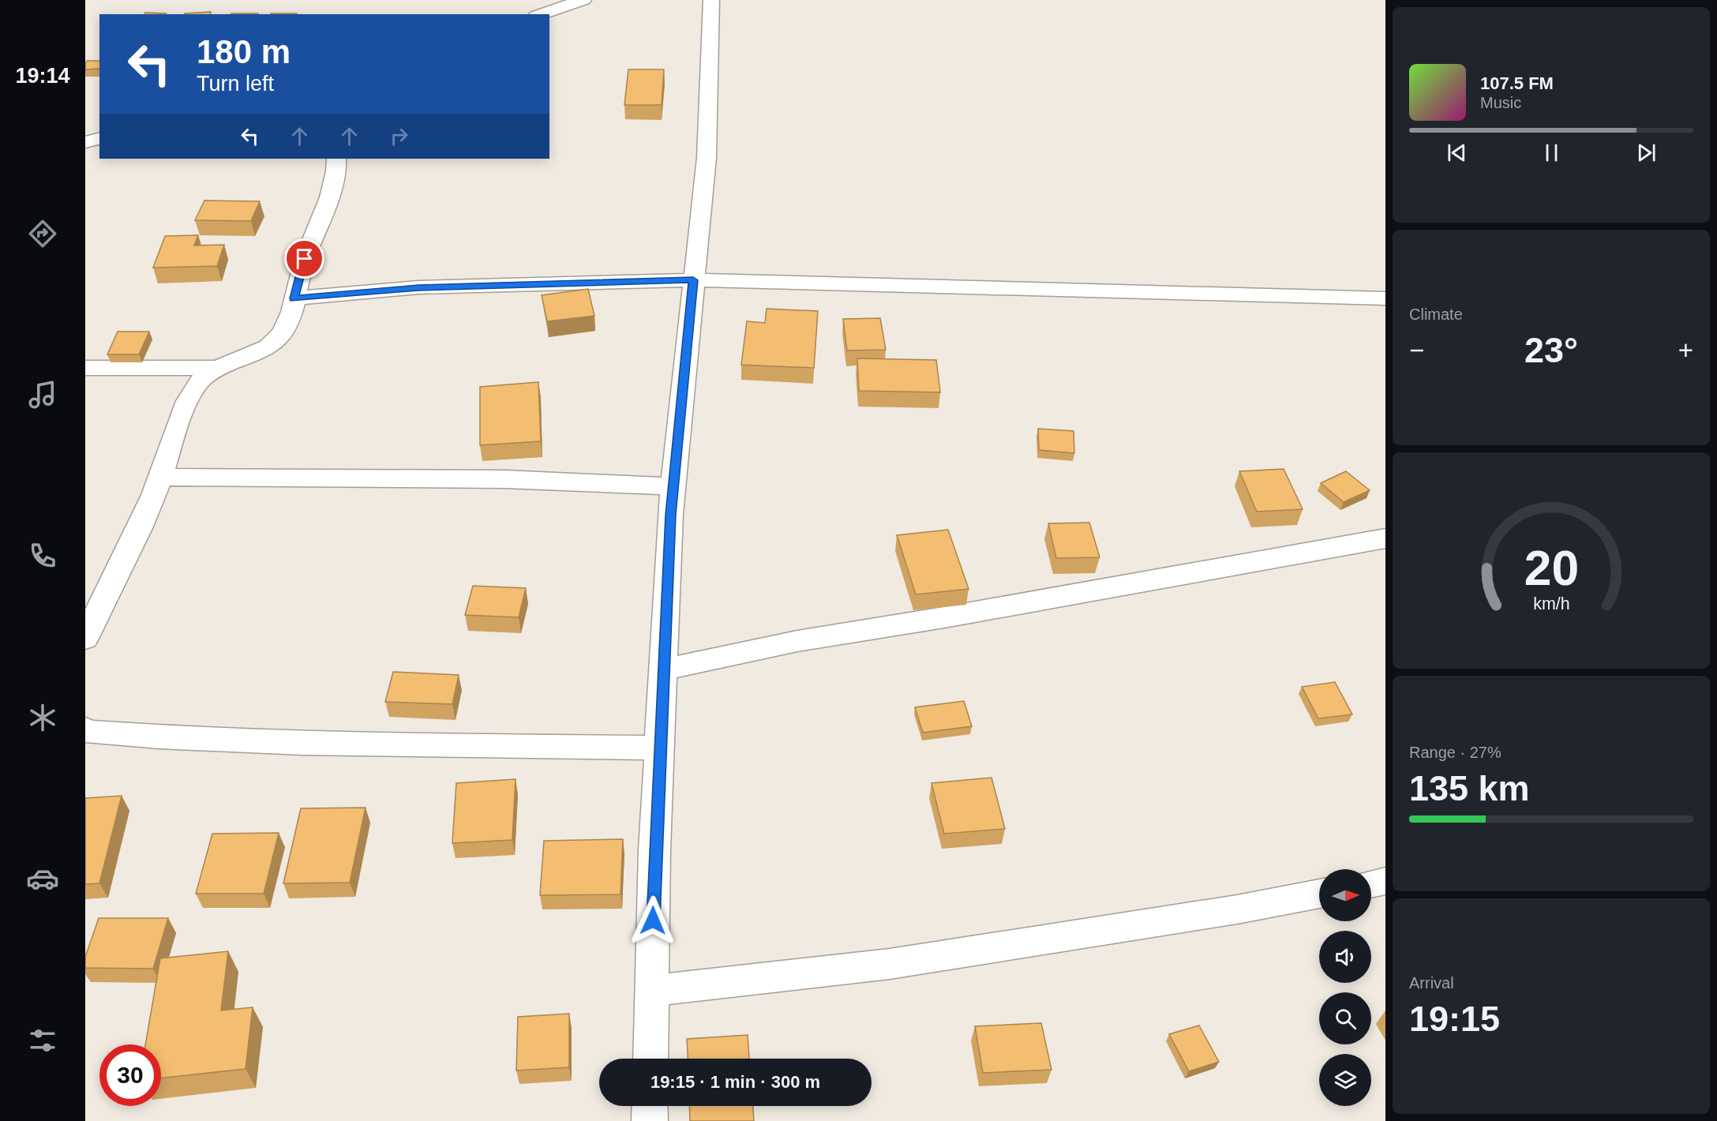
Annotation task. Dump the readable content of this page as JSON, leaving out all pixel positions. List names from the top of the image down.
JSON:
{
  "north": "right",
  "page": {
    "tabs": "19:14",
    "turn": ["180 m", "Turn left"],
    "song": ["107.5 FM", "Music"],
    "tile": [
      "Climate",
      ["Range · 27%", "135 km"],
      ["Arrival", "19:15"]
    ],
    "heat": ["−", "23°", "+"],
    "limit": "30",
    "trip": "19:15 · 1 min · 300 m",
    "gauge": ["20", "km/h"]
  }
}
